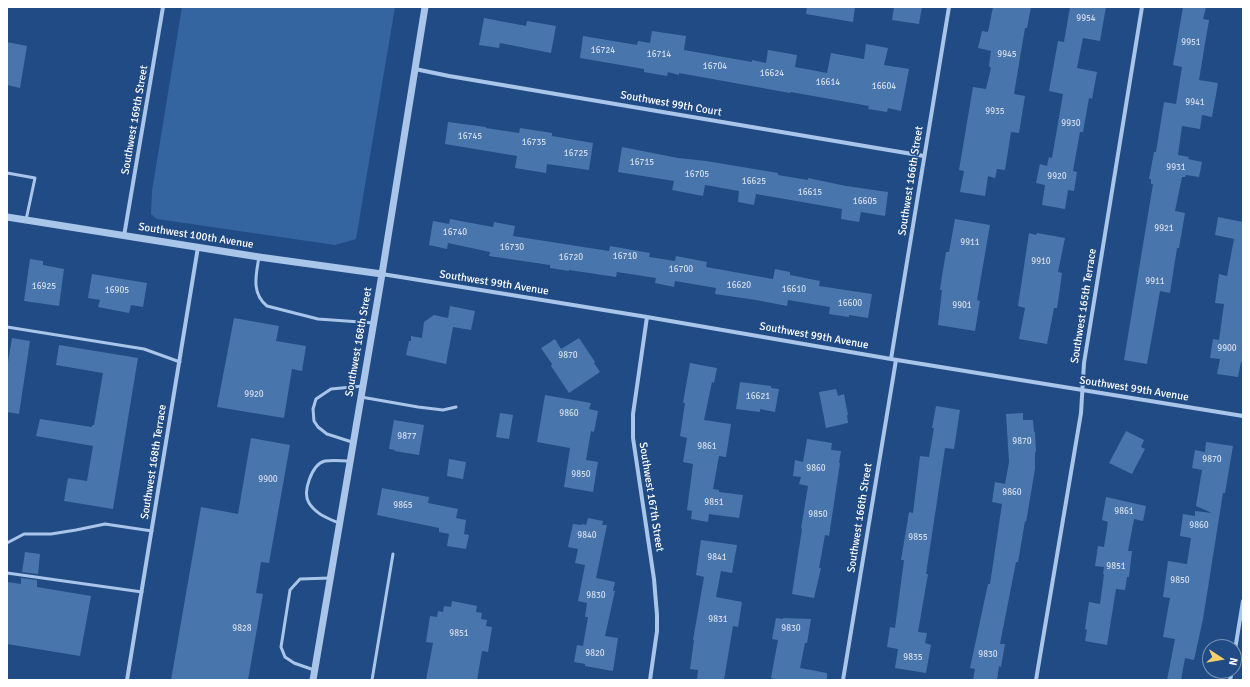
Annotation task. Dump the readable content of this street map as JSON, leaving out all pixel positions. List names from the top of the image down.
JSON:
{
  "streets": {
    "street": [
      "Southwest 99th Court",
      "Southwest 169th Street",
      "Southwest 166th Street",
      "Southwest 100th Avenue",
      "Southwest 99th Avenue",
      "Southwest 165th Terrace",
      "Southwest 168th Street",
      "Southwest 168th Terrace",
      "Southwest 167th Street"
    ]
  },
  "crossings": [
    ["Southwest 99th Court", "Southwest 166th Street"],
    ["Southwest 99th Court", "Southwest 168th Street"],
    ["Southwest 169th Street", "Southwest 100th Avenue"],
    ["Southwest 166th Street", "Southwest 99th Avenue"],
    ["Southwest 100th Avenue", "Southwest 99th Avenue"],
    ["Southwest 100th Avenue", "Southwest 168th Street"],
    ["Southwest 100th Avenue", "Southwest 168th Terrace"],
    ["Southwest 99th Avenue", "Southwest 165th Terrace"],
    ["Southwest 99th Avenue", "Southwest 168th Street"],
    ["Southwest 99th Avenue", "Southwest 167th Street"]
  ],
  "house_numbers": [
    "9954",
    "9951",
    "16724",
    "16714",
    "9945",
    "16704",
    "16624",
    "16614",
    "16604",
    "9941",
    "9935",
    "9930",
    "16745",
    "16735",
    "16725",
    "16715",
    "9931",
    "16705",
    "9920",
    "16625",
    "16615",
    "16605",
    "9921",
    "16740",
    "9911",
    "16730",
    "16710",
    "16720",
    "9910",
    "16700",
    "9911",
    "16620",
    "16925",
    "16610",
    "16905",
    "16600",
    "9901",
    "9900",
    "9870",
    "9920",
    "16621",
    "9860",
    "9877",
    "9870",
    "9861",
    "9870",
    "9860",
    "9850",
    "9900",
    "9860",
    "9851",
    "9865",
    "9861",
    "9850",
    "9860",
    "9840",
    "9855",
    "9841",
    "9851",
    "9850",
    "9830",
    "9831",
    "9828",
    "9830",
    "9851",
    "9820",
    "9830",
    "9835"
  ],
  "north": "right"
}
